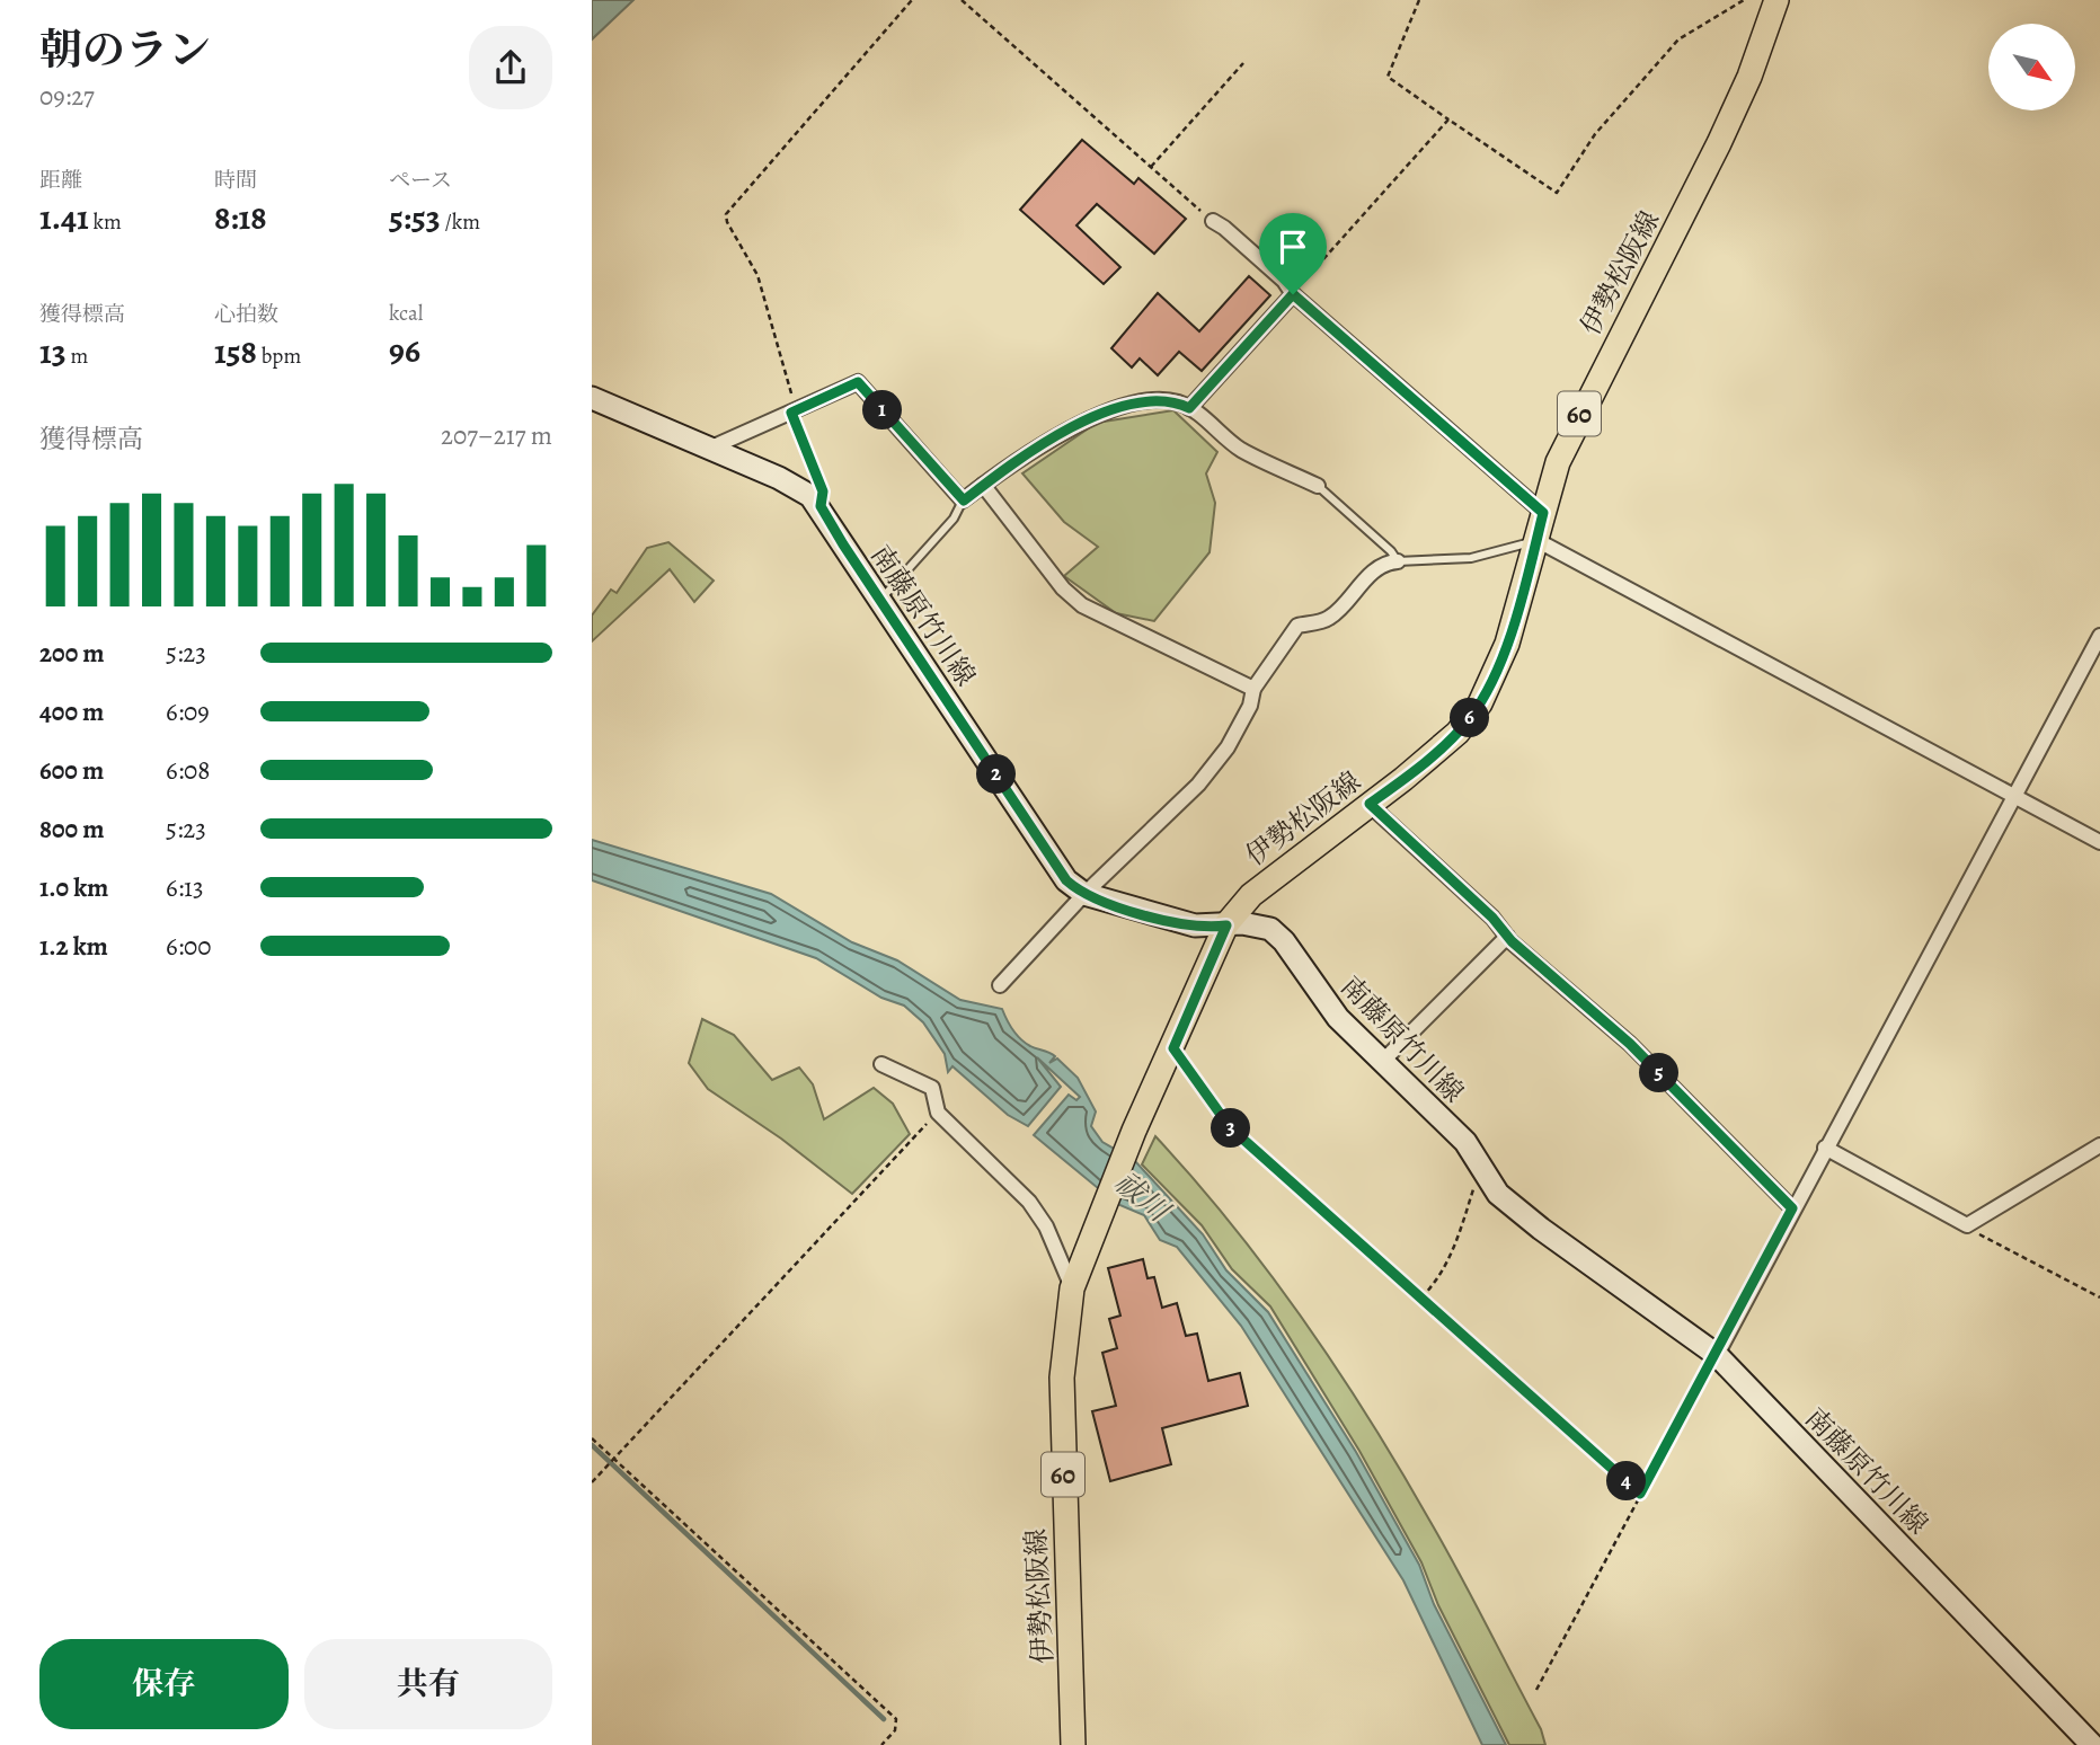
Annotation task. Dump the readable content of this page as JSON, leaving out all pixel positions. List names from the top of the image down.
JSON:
{
  "streets": {
    "main road": ["伊勢松阪線", "60", "南藤原竹川線"]
  },
  "crossings": [
    ["伊勢松阪線", "南藤原竹川線"]
  ],
  "water": ["祓川"],
  "north": "bottom right",
  "page": {
    "heading": ["朝のラン", "09:27"],
    "stats": [
      ["距離", "1.41 km"],
      ["時間", "8:18"],
      ["ペース", "5:53 /km"],
      ["獲得標高", "13 m"],
      ["心拍数", "158 bpm"],
      ["kcal", "96"]
    ],
    "pins": [
      "1",
      "6",
      "2",
      "5",
      "3",
      "4"
    ],
    "chart": ["獲得標高", "207–217 m"],
    "list": [
      {
        "name": "200 m",
        "note": "5:23"
      },
      {
        "name": "400 m",
        "note": "6:09"
      },
      {
        "name": "600 m",
        "note": "6:08"
      },
      {
        "name": "800 m",
        "note": "5:23"
      },
      {
        "name": "1.0 km",
        "note": "6:13"
      },
      {
        "name": "1.2 km",
        "note": "6:00"
      }
    ],
    "buttons": ["保存", "共有"]
  }
}
